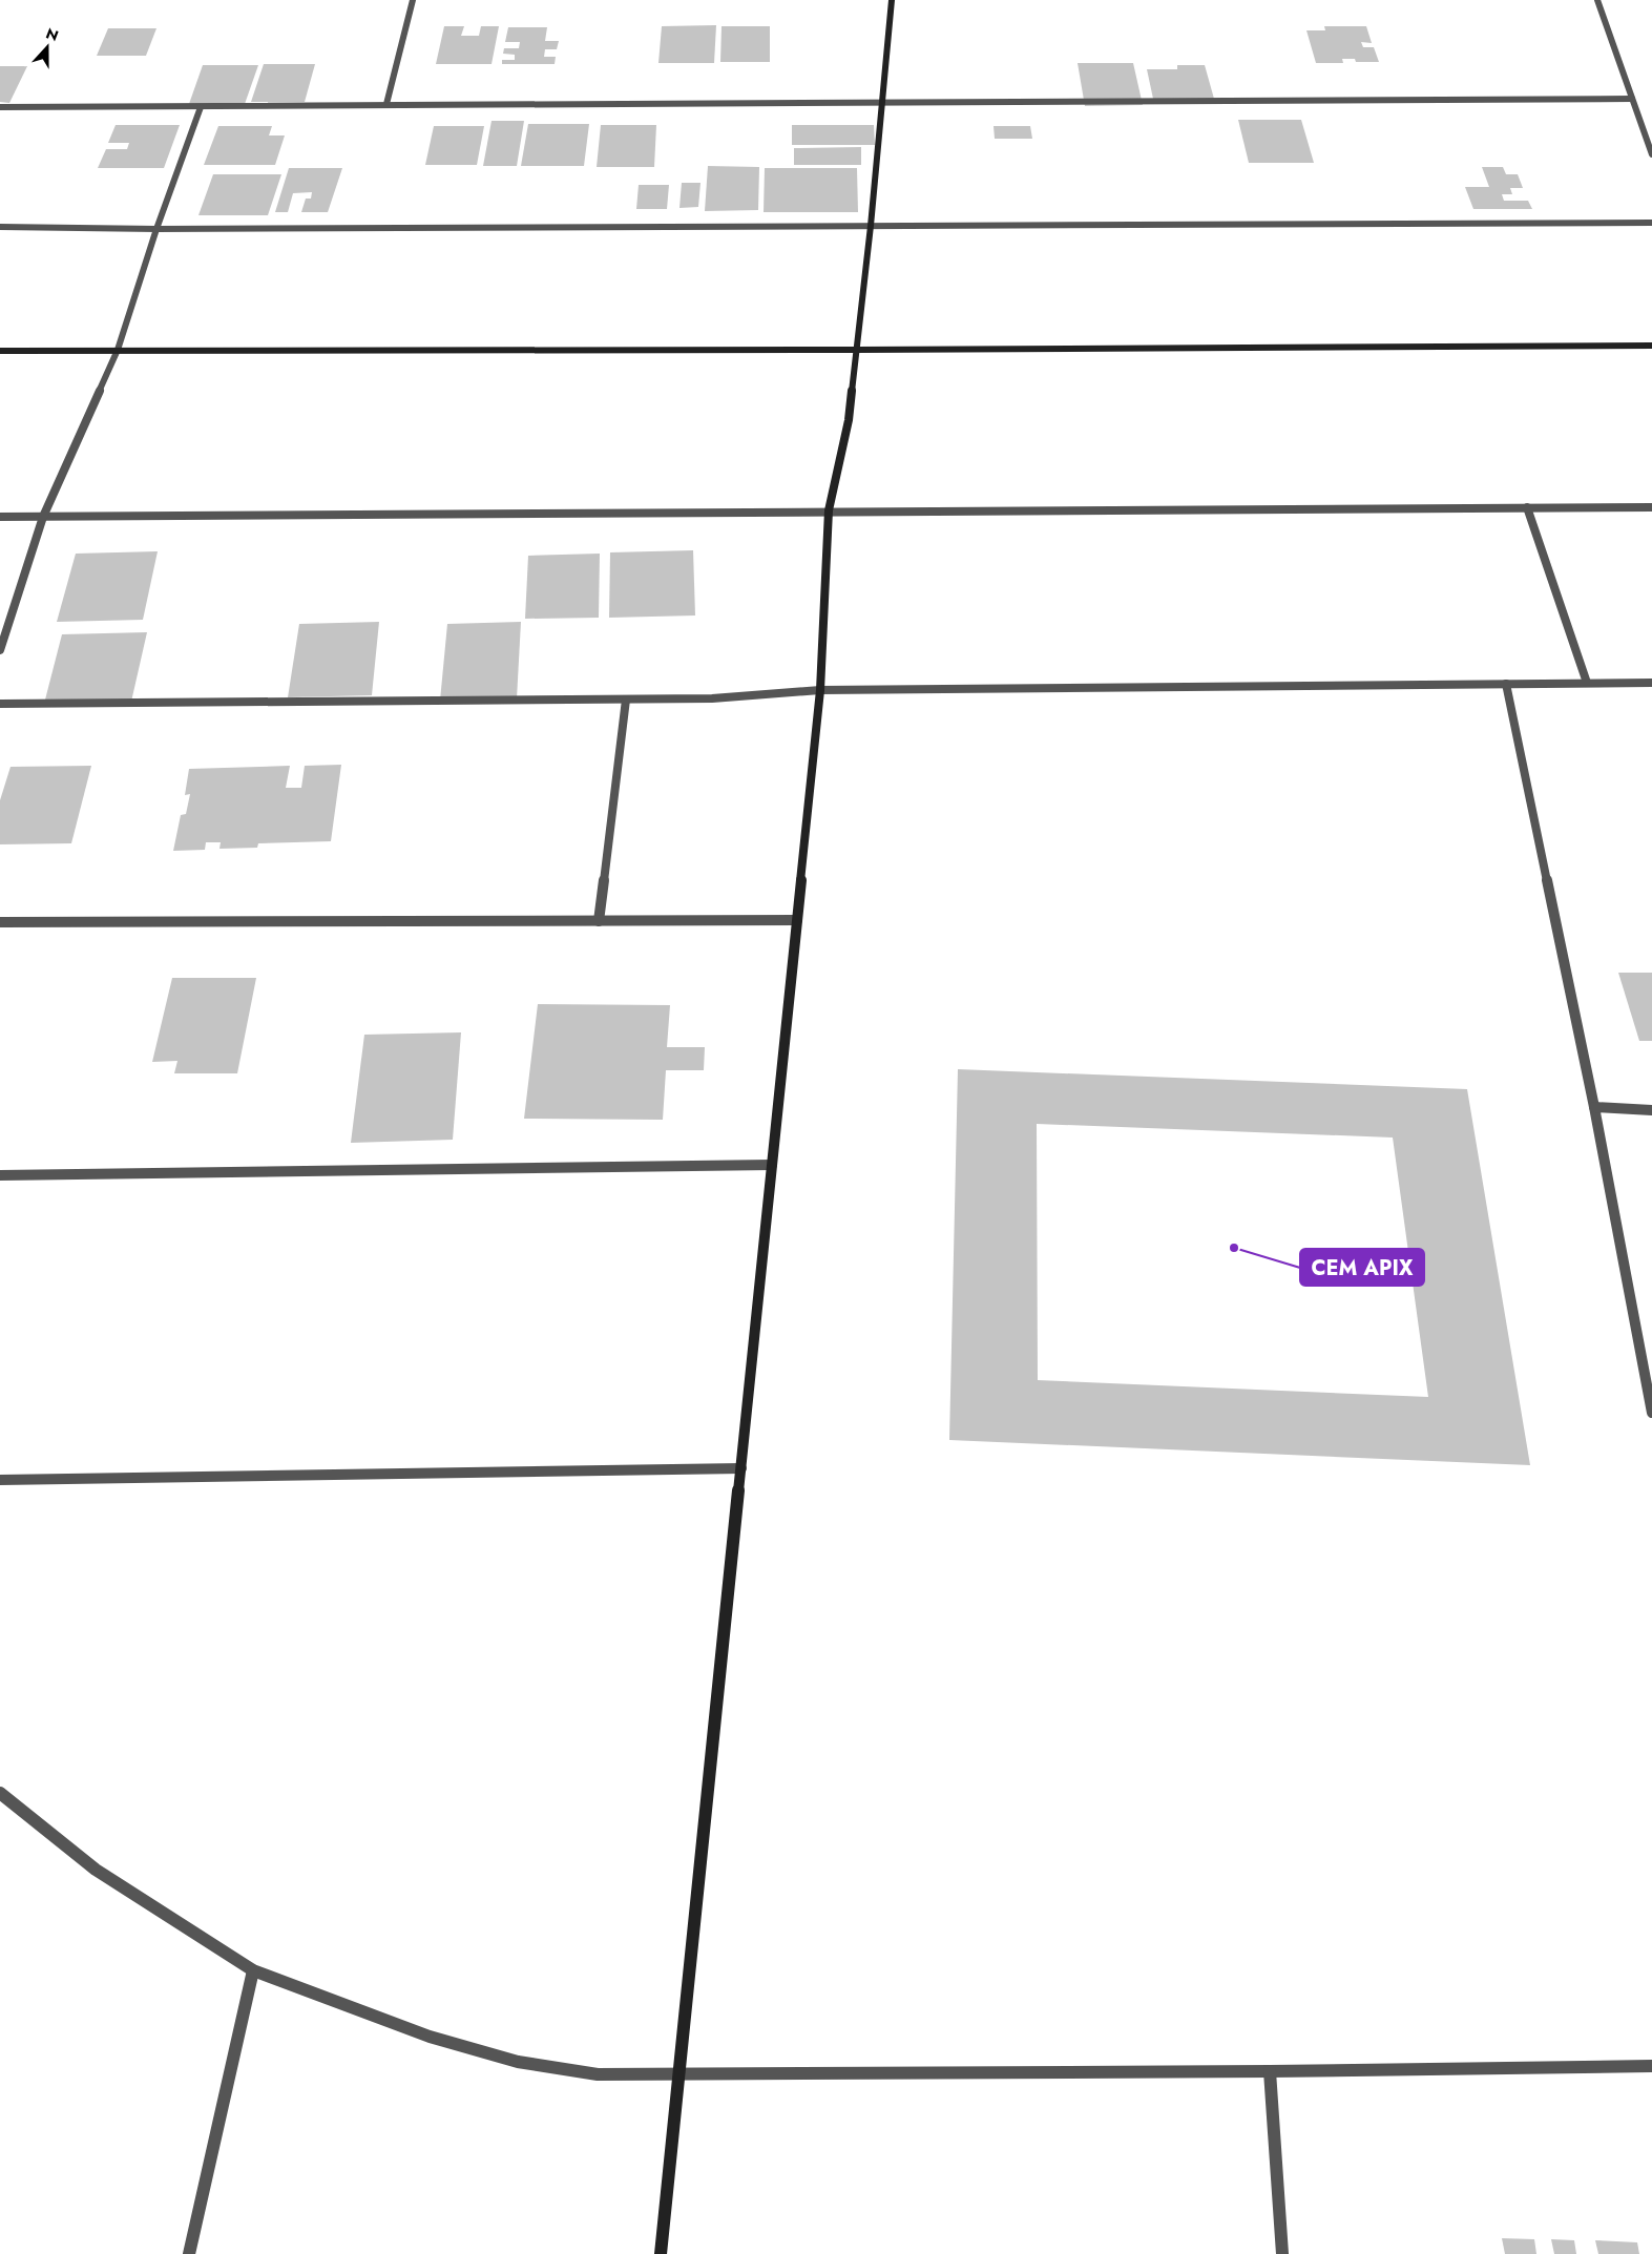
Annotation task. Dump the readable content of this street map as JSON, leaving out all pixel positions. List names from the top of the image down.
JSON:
{
  "places": ["CEM APIX"],
  "north": "top"
}
